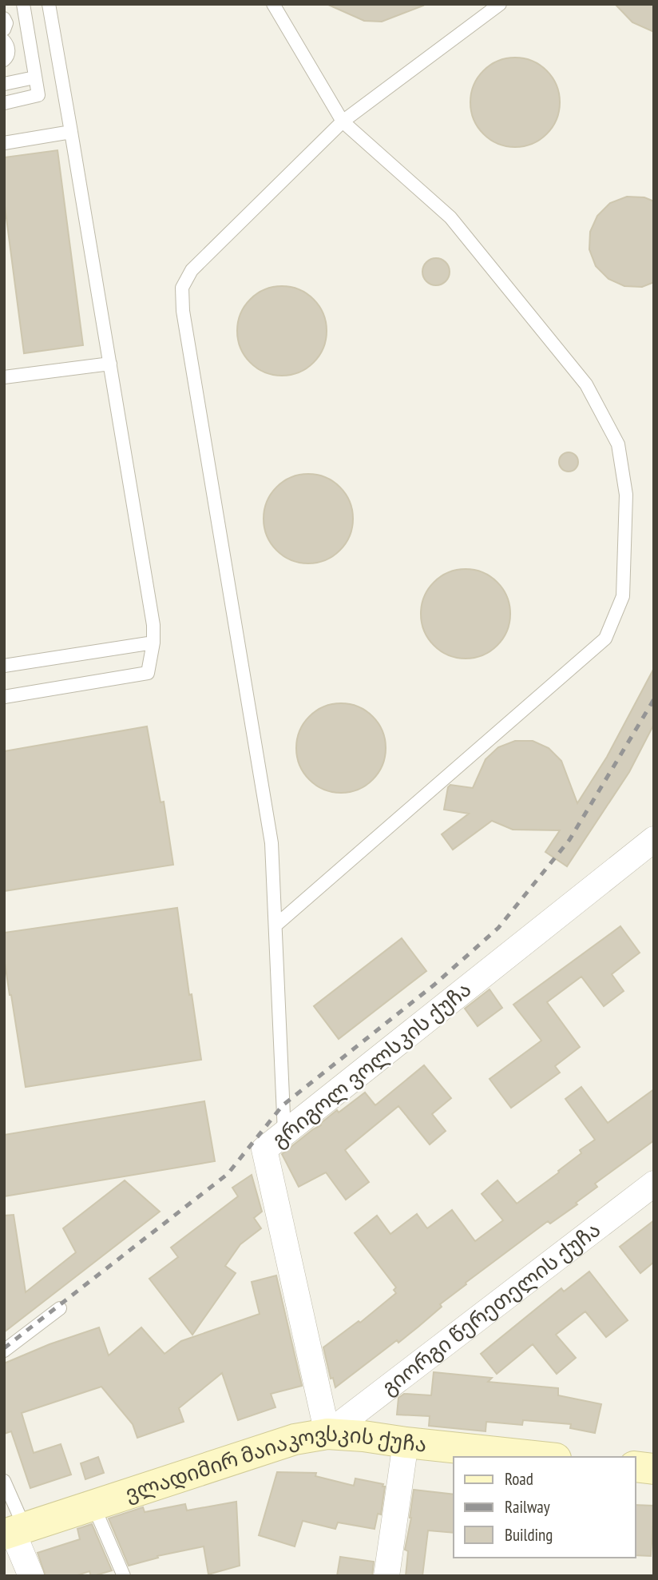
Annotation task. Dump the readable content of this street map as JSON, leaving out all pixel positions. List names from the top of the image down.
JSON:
{
  "streets": {
    "main road": ["ვლადიმირ მაიაკოვსკის ქუჩა"],
    "street": ["გრიგოლ ვოლსკის ქუჩა", "გიორგი წერეთელის ქუჩა"]
  },
  "crossings": [
    ["გრიგოლ ვოლსკის ქუჩა", "გიორგი წერეთელის ქუჩა"],
    ["გრიგოლ ვოლსკის ქუჩა", "ვლადიმირ მაიაკოვსკის ქუჩა"],
    ["გიორგი წერეთელის ქუჩა", "ვლადიმირ მაიაკოვსკის ქუჩა"]
  ],
  "legend": ["Road", "Railway", "Building"]
}
